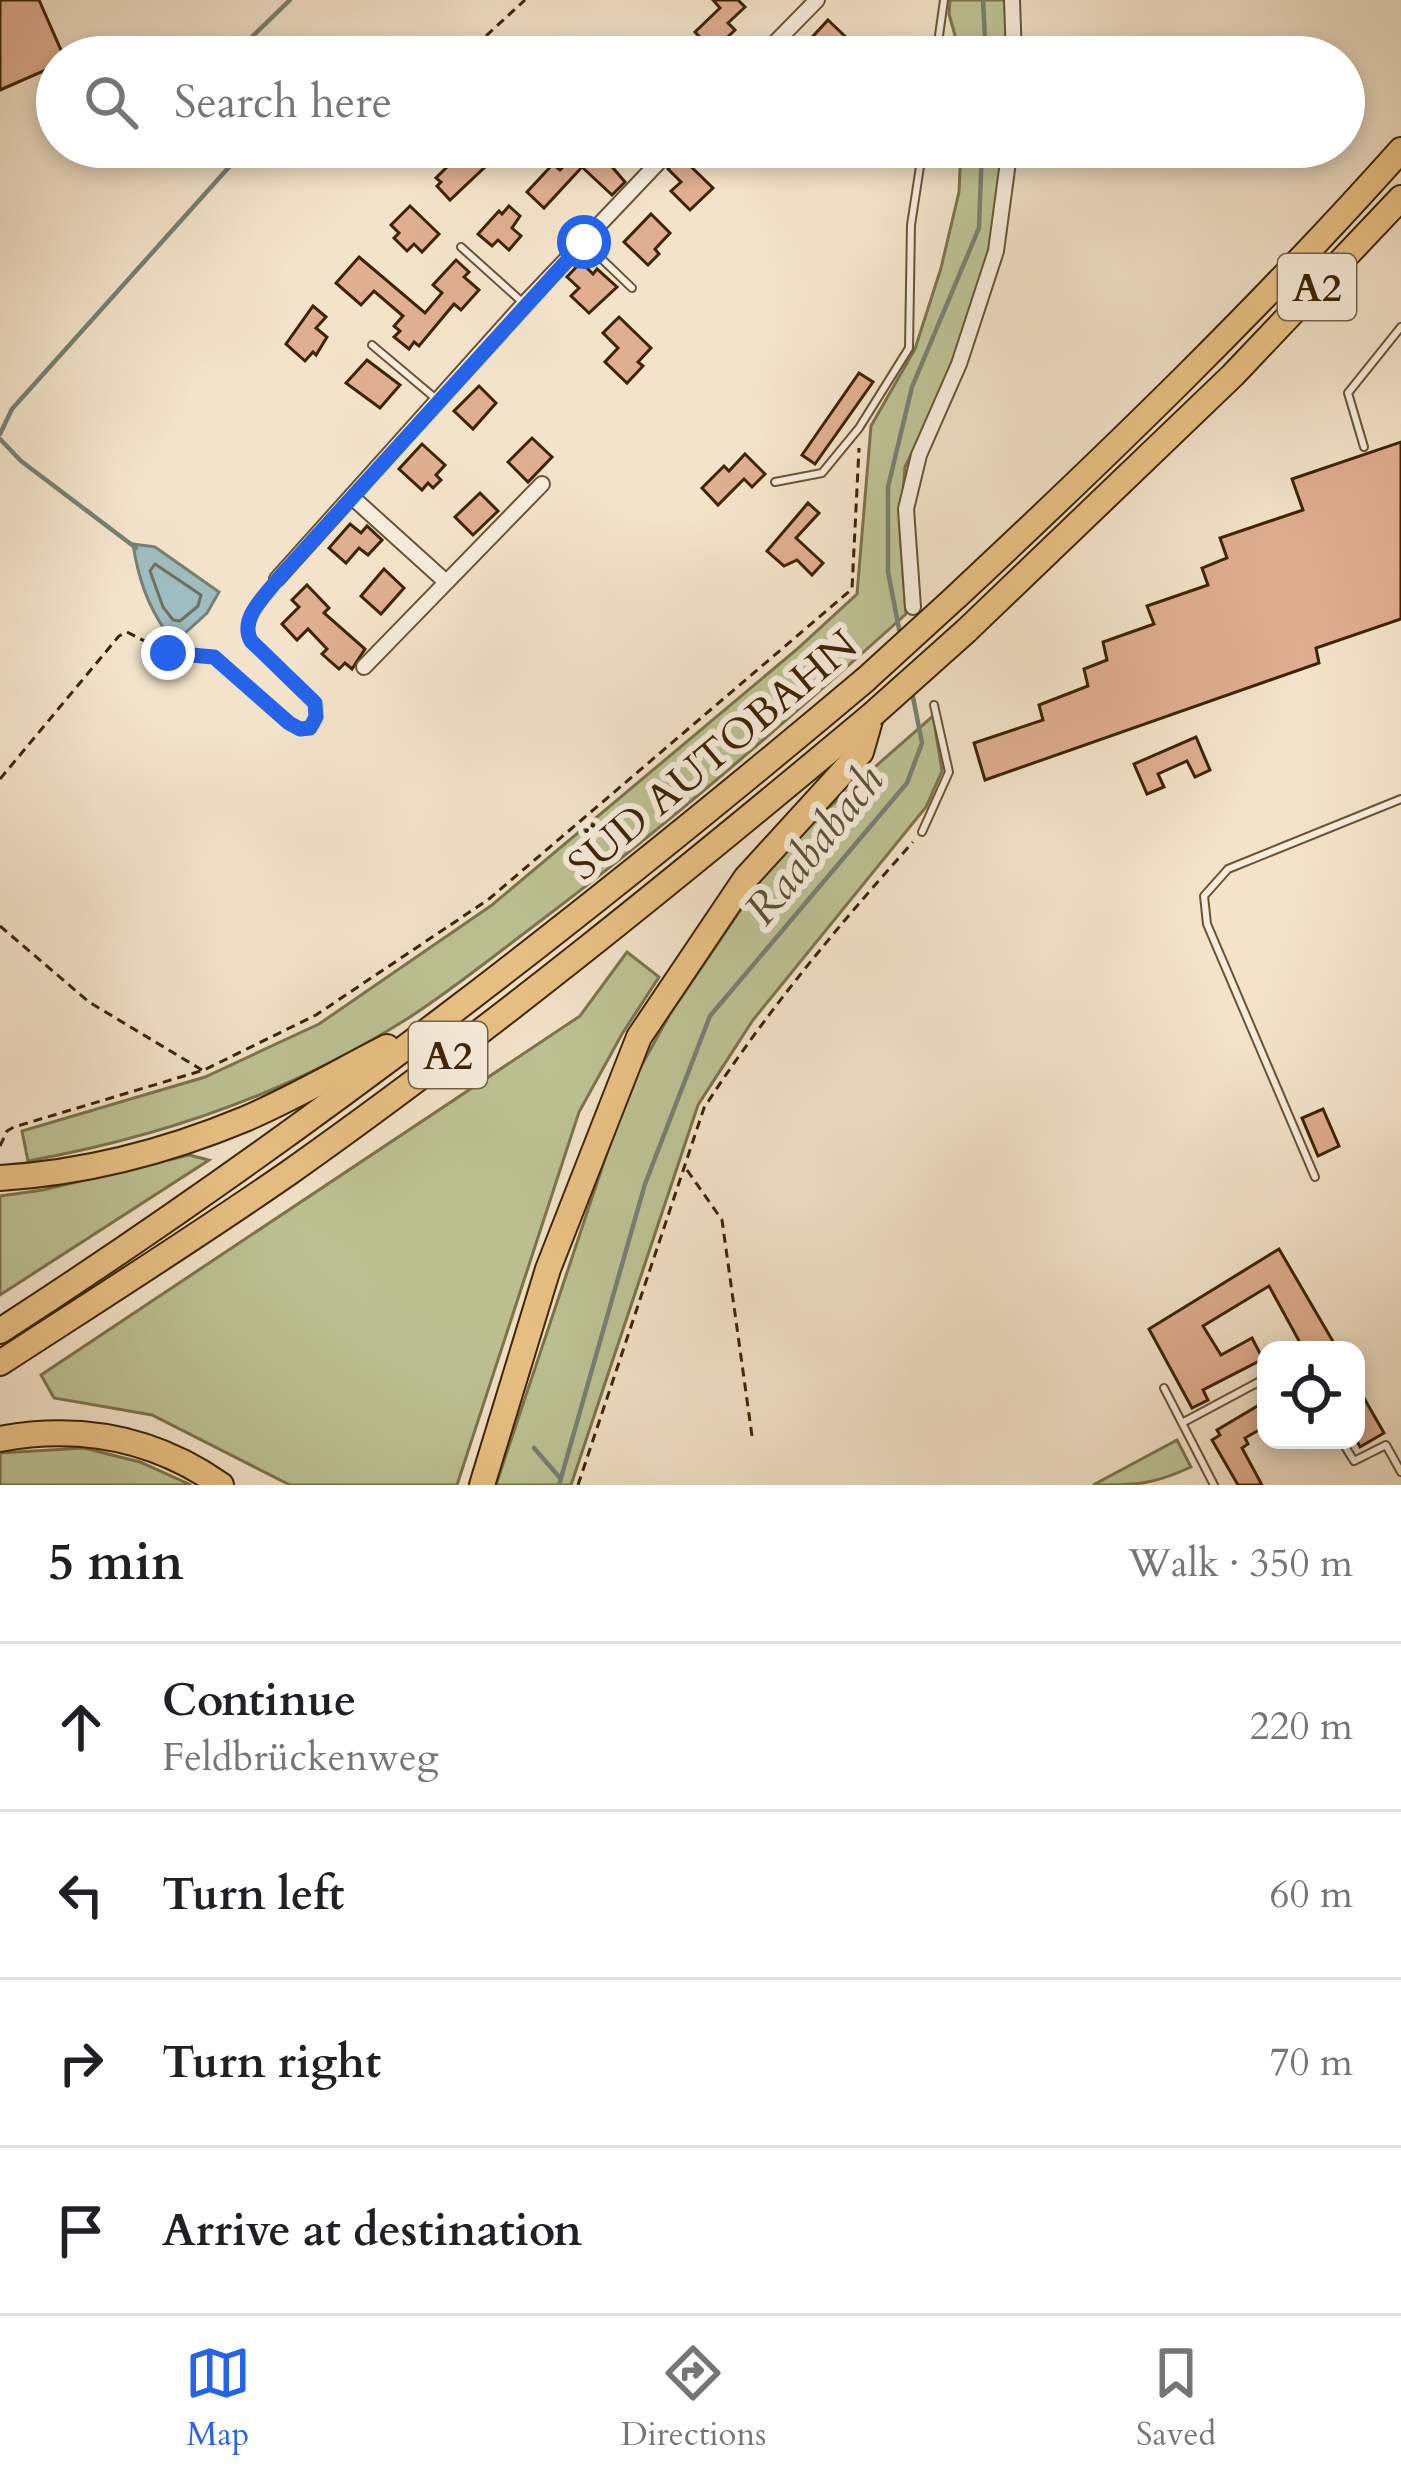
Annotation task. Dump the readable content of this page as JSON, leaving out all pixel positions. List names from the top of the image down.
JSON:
{
  "streets": {
    "highway": ["A2", "SÜD AUTOBAHN"]
  },
  "water": ["Raababach"],
  "page": {
    "search": "Search here",
    "heading": ["5 min", "Walk · 350 m"],
    "list": [
      ["Continue", "Feldbrückenweg", "220 m"],
      ["Turn left", "60 m"],
      ["Turn right", "70 m"],
      "Arrive at destination"
    ],
    "nav": ["Map", "Directions", "Saved"]
  }
}
